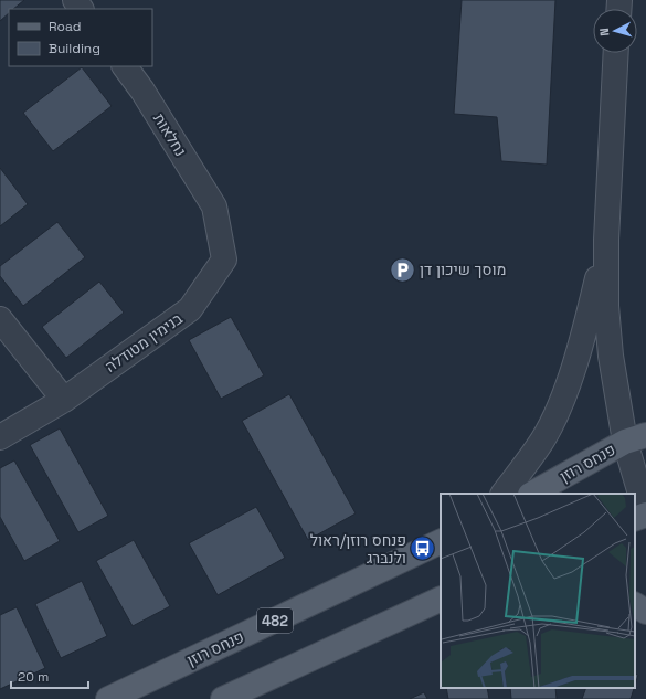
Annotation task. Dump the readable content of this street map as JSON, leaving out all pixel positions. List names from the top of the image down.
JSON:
{
  "streets": {
    "main road": ["פנחס רוזן", "482"],
    "street": ["נחלאות", "בנימין מטודלה"]
  },
  "crossings": [
    ["נחלאות", "בנימין מטודלה"]
  ],
  "places": {
    "parking": ["מוסך שיכון דן"],
    "bus stop": ["פנחס רוזן/ראול ולנברג"]
  },
  "legend": ["Road", "Building"],
  "scale_bar": "20 m",
  "north": "left"
}
